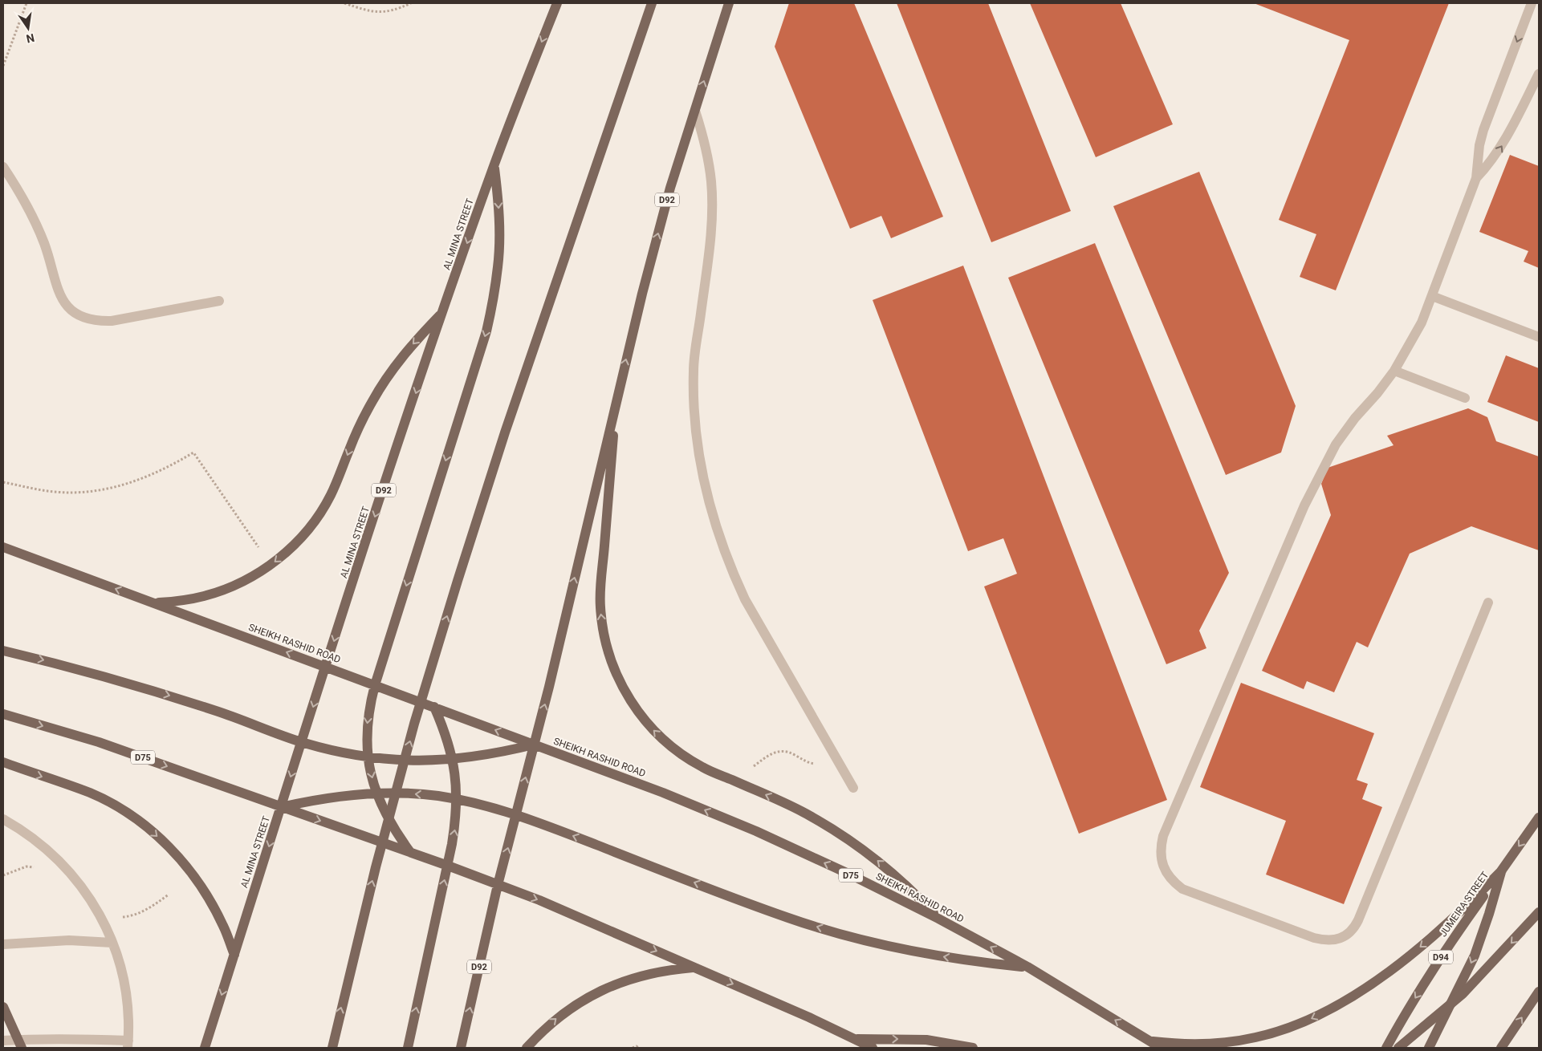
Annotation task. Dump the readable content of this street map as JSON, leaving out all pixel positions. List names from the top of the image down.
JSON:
{
  "streets": {
    "main road": [
      "D92",
      "AL MINA STREET",
      "SHEIKH RASHID ROAD",
      "D75",
      "JUMEIRA STREET",
      "D94"
    ]
  },
  "crossings": [
    ["D92", "SHEIKH RASHID ROAD"],
    ["D92", "D75"],
    ["AL MINA STREET", "SHEIKH RASHID ROAD"],
    ["AL MINA STREET", "D75"]
  ],
  "north": "bottom"
}
